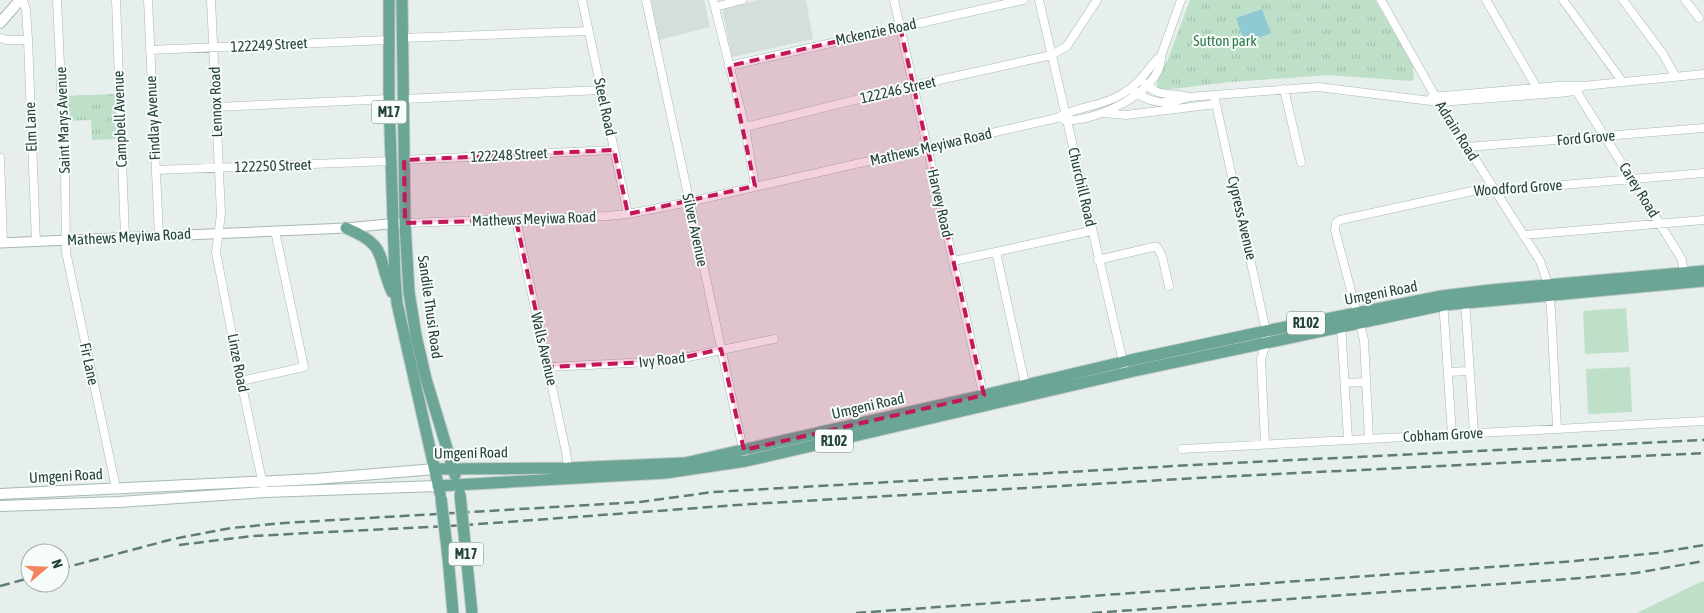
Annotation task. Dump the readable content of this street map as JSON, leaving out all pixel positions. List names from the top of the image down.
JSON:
{
  "streets": {
    "main road": [
      "M17",
      "Umgeni Road",
      "Sandile Thusi Road",
      "R102"
    ],
    "street": [
      "Mckenzie Road",
      "122249 Street",
      "122246 Street",
      "Lennox Road",
      "Steel Road",
      "Findlay Avenue",
      "Campbell Avenue",
      "Saint Marys Avenue",
      "Elm Lane",
      "Adrain Road",
      "Ford Grove",
      "Mathews Meyiwa Road",
      "122248 Street",
      "122250 Street",
      "Churchill Road",
      "Woodford Grove",
      "Carey Road",
      "Harvey Road",
      "Cypress Avenue",
      "Silver Avenue",
      "Walls Avenue",
      "Ivy Road",
      "Linze Road",
      "Fir Lane",
      "Cobham Grove"
    ]
  },
  "crossings": [
    ["Mckenzie Road", "Harvey Road"],
    ["122249 Street", "Lennox Road"],
    ["122249 Street", "Findlay Avenue"],
    ["122249 Street", "Sandile Thusi Road"],
    ["122246 Street", "Churchill Road"],
    ["122246 Street", "Harvey Road"],
    ["Lennox Road", "Mathews Meyiwa Road"],
    ["Lennox Road", "122250 Street"],
    ["Lennox Road", "Linze Road"],
    ["Steel Road", "Mathews Meyiwa Road"],
    ["Steel Road", "122248 Street"],
    ["Findlay Avenue", "Mathews Meyiwa Road"],
    ["Findlay Avenue", "122250 Street"],
    ["Campbell Avenue", "Mathews Meyiwa Road"],
    ["Saint Marys Avenue", "Mathews Meyiwa Road"],
    ["Saint Marys Avenue", "Fir Lane"],
    ["Elm Lane", "Mathews Meyiwa Road"],
    ["Adrain Road", "Ford Grove"],
    ["Adrain Road", "Woodford Grove"],
    ["Adrain Road", "Umgeni Road"],
    ["Adrain Road", "Cobham Grove"],
    ["Ford Grove", "Carey Road"],
    ["Mathews Meyiwa Road", "Churchill Road"],
    ["Mathews Meyiwa Road", "Harvey Road"],
    ["Mathews Meyiwa Road", "Silver Avenue"],
    ["Mathews Meyiwa Road", "Sandile Thusi Road"],
    ["Mathews Meyiwa Road", "Walls Avenue"],
    ["Mathews Meyiwa Road", "Linze Road"],
    ["Mathews Meyiwa Road", "Fir Lane"],
    ["122248 Street", "Sandile Thusi Road"],
    ["122250 Street", "Sandile Thusi Road"],
    ["Churchill Road", "Umgeni Road"],
    ["Woodford Grove", "Carey Road"],
    ["Woodford Grove", "Umgeni Road"],
    ["Carey Road", "Umgeni Road"],
    ["Harvey Road", "Umgeni Road"],
    ["Cypress Avenue", "Umgeni Road"],
    ["Cypress Avenue", "Cobham Grove"],
    ["Silver Avenue", "Umgeni Road"],
    ["Silver Avenue", "Ivy Road"],
    ["Umgeni Road", "Sandile Thusi Road"],
    ["Umgeni Road", "Walls Avenue"],
    ["Umgeni Road", "Linze Road"],
    ["Umgeni Road", "Fir Lane"],
    ["Walls Avenue", "Ivy Road"]
  ],
  "parks": ["Sutton park"],
  "north": "right"
}
